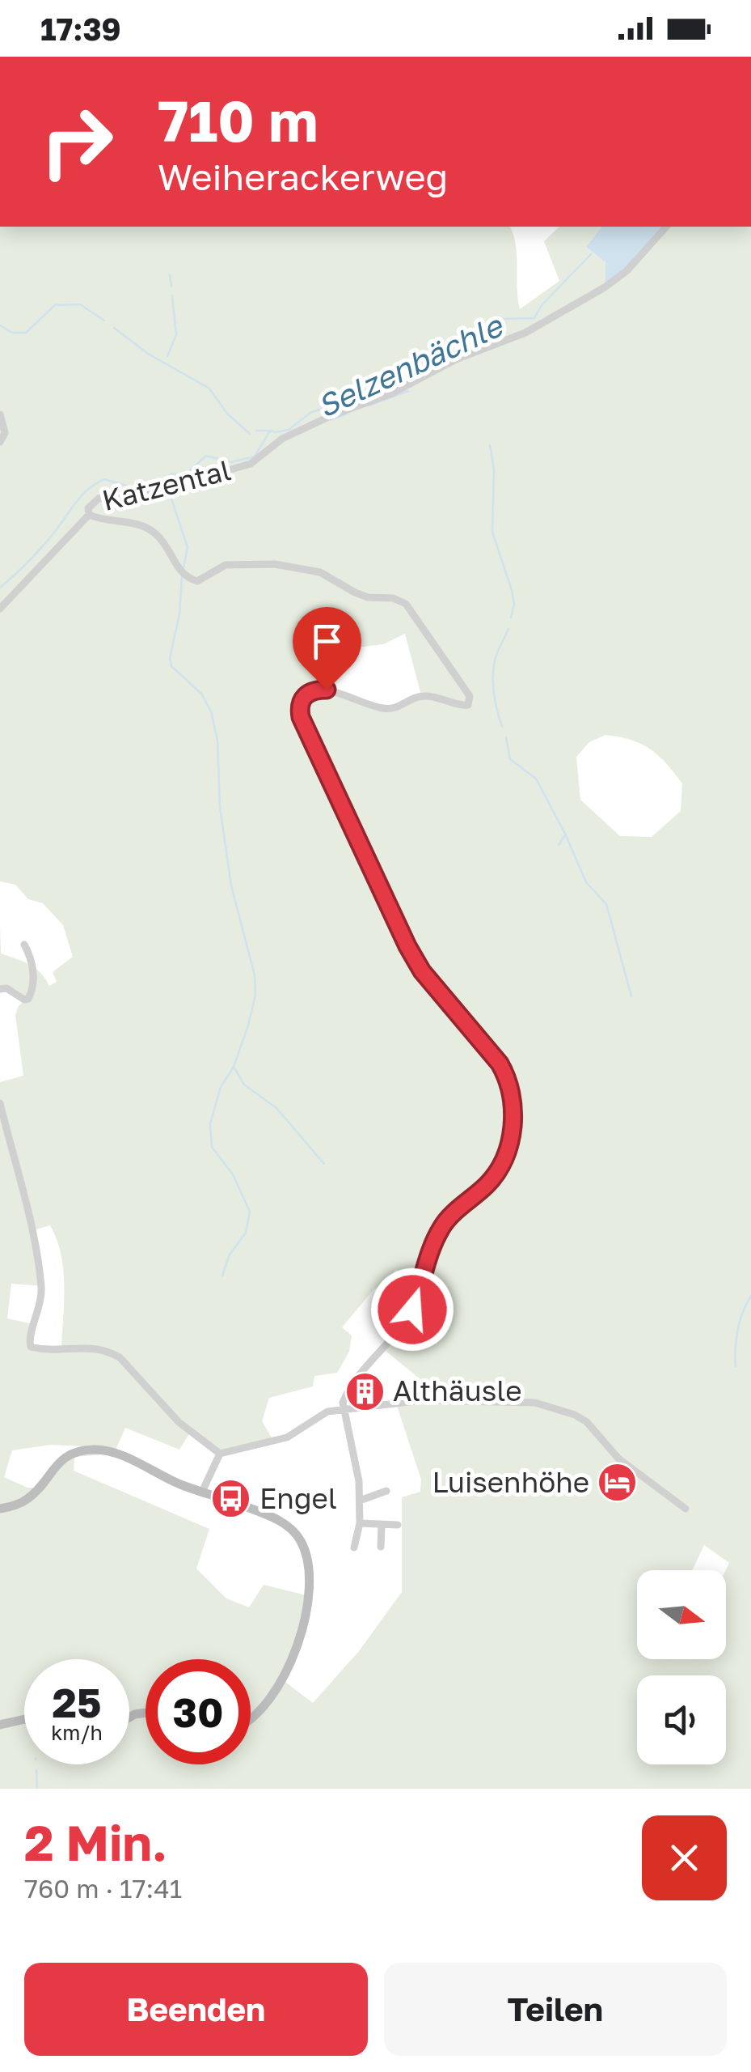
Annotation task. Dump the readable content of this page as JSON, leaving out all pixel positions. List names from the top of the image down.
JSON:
{
  "streets": {
    "street": ["Katzental"]
  },
  "water": ["Selzenbächle"],
  "places": {
    "building": ["Althäusle"],
    "hotel": ["Luisenhöhe"],
    "bus stop": ["Engel"]
  },
  "north": "right",
  "page": {
    "status": "17:39",
    "turn": ["710 m", "Weiherackerweg"],
    "speed": "25 km/h",
    "limit": "30",
    "heading": ["2 Min.", "760 m · 17:41"],
    "buttons": ["Beenden", "Teilen"]
  }
}
